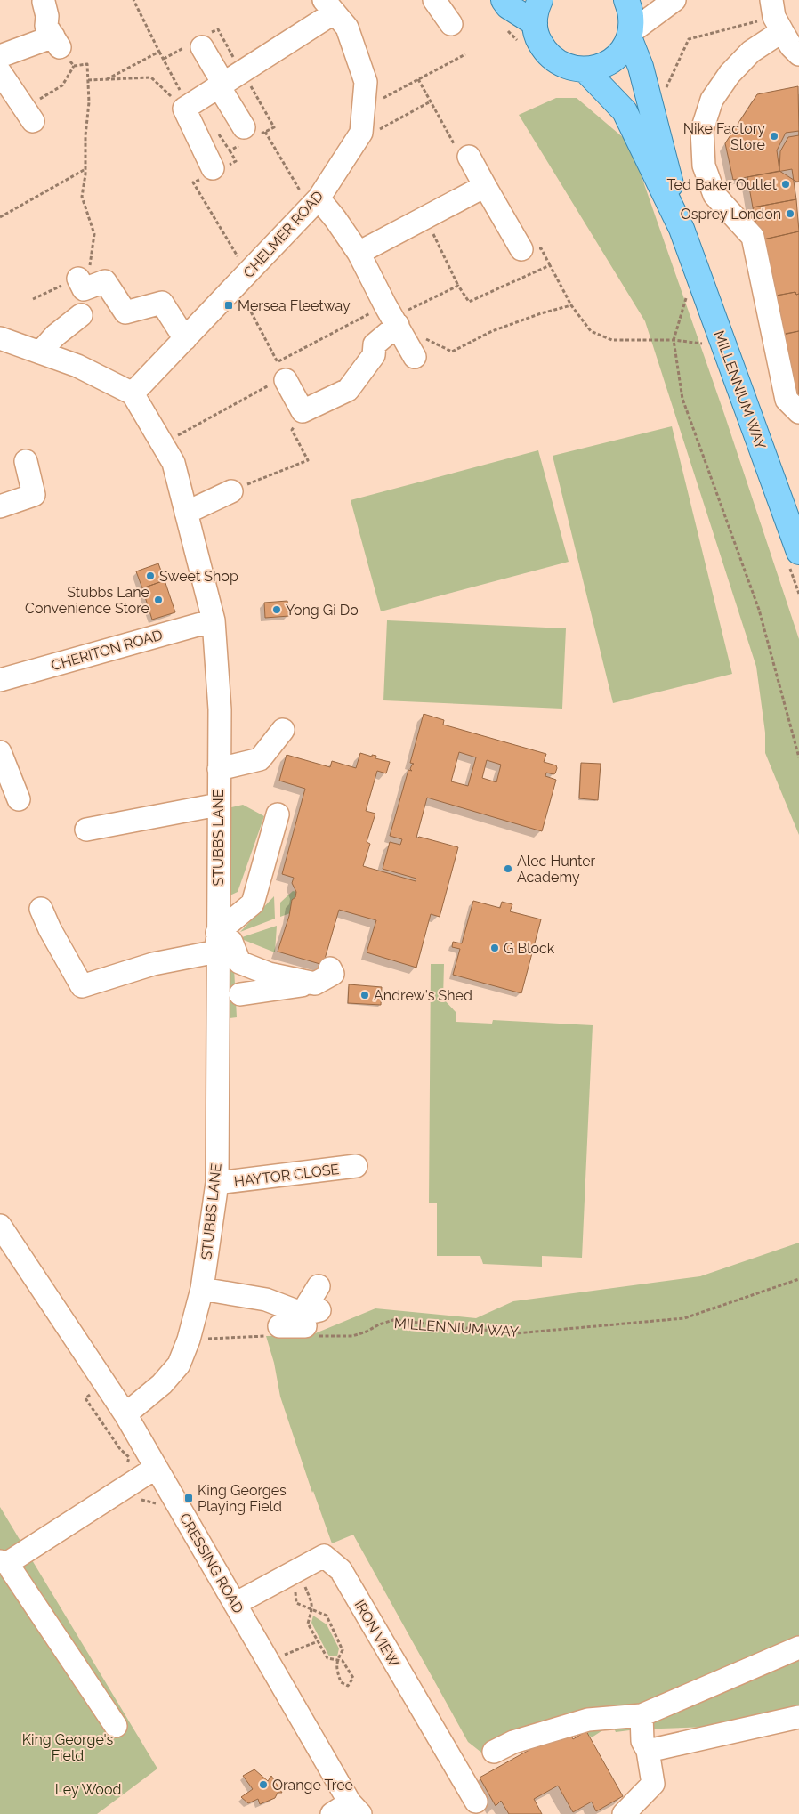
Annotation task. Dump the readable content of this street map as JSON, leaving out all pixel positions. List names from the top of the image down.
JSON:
{
  "streets": {
    "main road": ["MILLENNIUM WAY"],
    "street": [
      "CHELMER ROAD",
      "CHERITON ROAD",
      "STUBBS LANE",
      "HAYTOR CLOSE",
      "CRESSING ROAD",
      "IRON VIEW"
    ]
  },
  "crossings": [
    ["CHELMER ROAD", "STUBBS LANE"],
    ["CHERITON ROAD", "STUBBS LANE"],
    ["STUBBS LANE", "HAYTOR CLOSE"],
    ["STUBBS LANE", "CRESSING ROAD"],
    ["CRESSING ROAD", "IRON VIEW"]
  ],
  "parks": ["King George's Field", "Ley Wood"],
  "places": {
    "other": [
      "Nike Factory Store",
      "Ted Baker Outlet",
      "Osprey London",
      "Sweet Shop",
      "Stubbs Lane Convenience Store",
      "Yong Gi Do",
      "Alec Hunter Academy",
      "G Block",
      "Andrew's Shed",
      "Orange Tree"
    ],
    "transit": ["Mersea Fleetway", "King Georges Playing Field"]
  }
}
